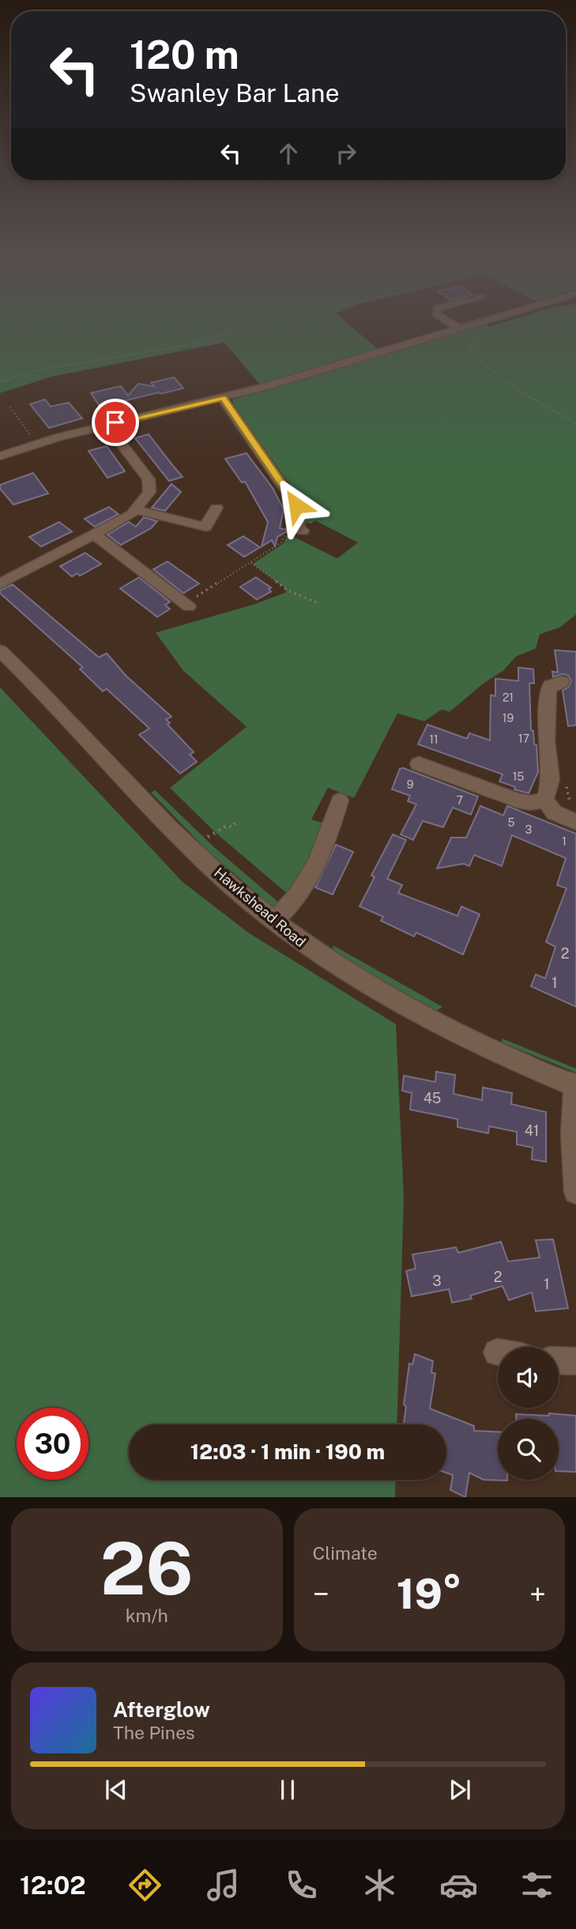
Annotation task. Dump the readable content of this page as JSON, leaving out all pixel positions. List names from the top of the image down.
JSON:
{
  "streets": {
    "street": ["Hawkshead Road"]
  },
  "house_numbers": [
    "21",
    "19",
    "17",
    "11",
    "15",
    "9",
    "7",
    "5",
    "3",
    "1",
    "2",
    "1",
    "45",
    "41",
    "2",
    "3",
    "1"
  ],
  "page": {
    "turn": ["120 m", "Swanley Bar Lane"],
    "limit": "30",
    "trip": "12:03 · 1 min · 190 m",
    "tile": [
      ["26", "km/h"],
      "Climate"
    ],
    "heat": ["−", "19°", "+"],
    "song": ["Afterglow", "The Pines"],
    "tabs": "12:02"
  }
}
